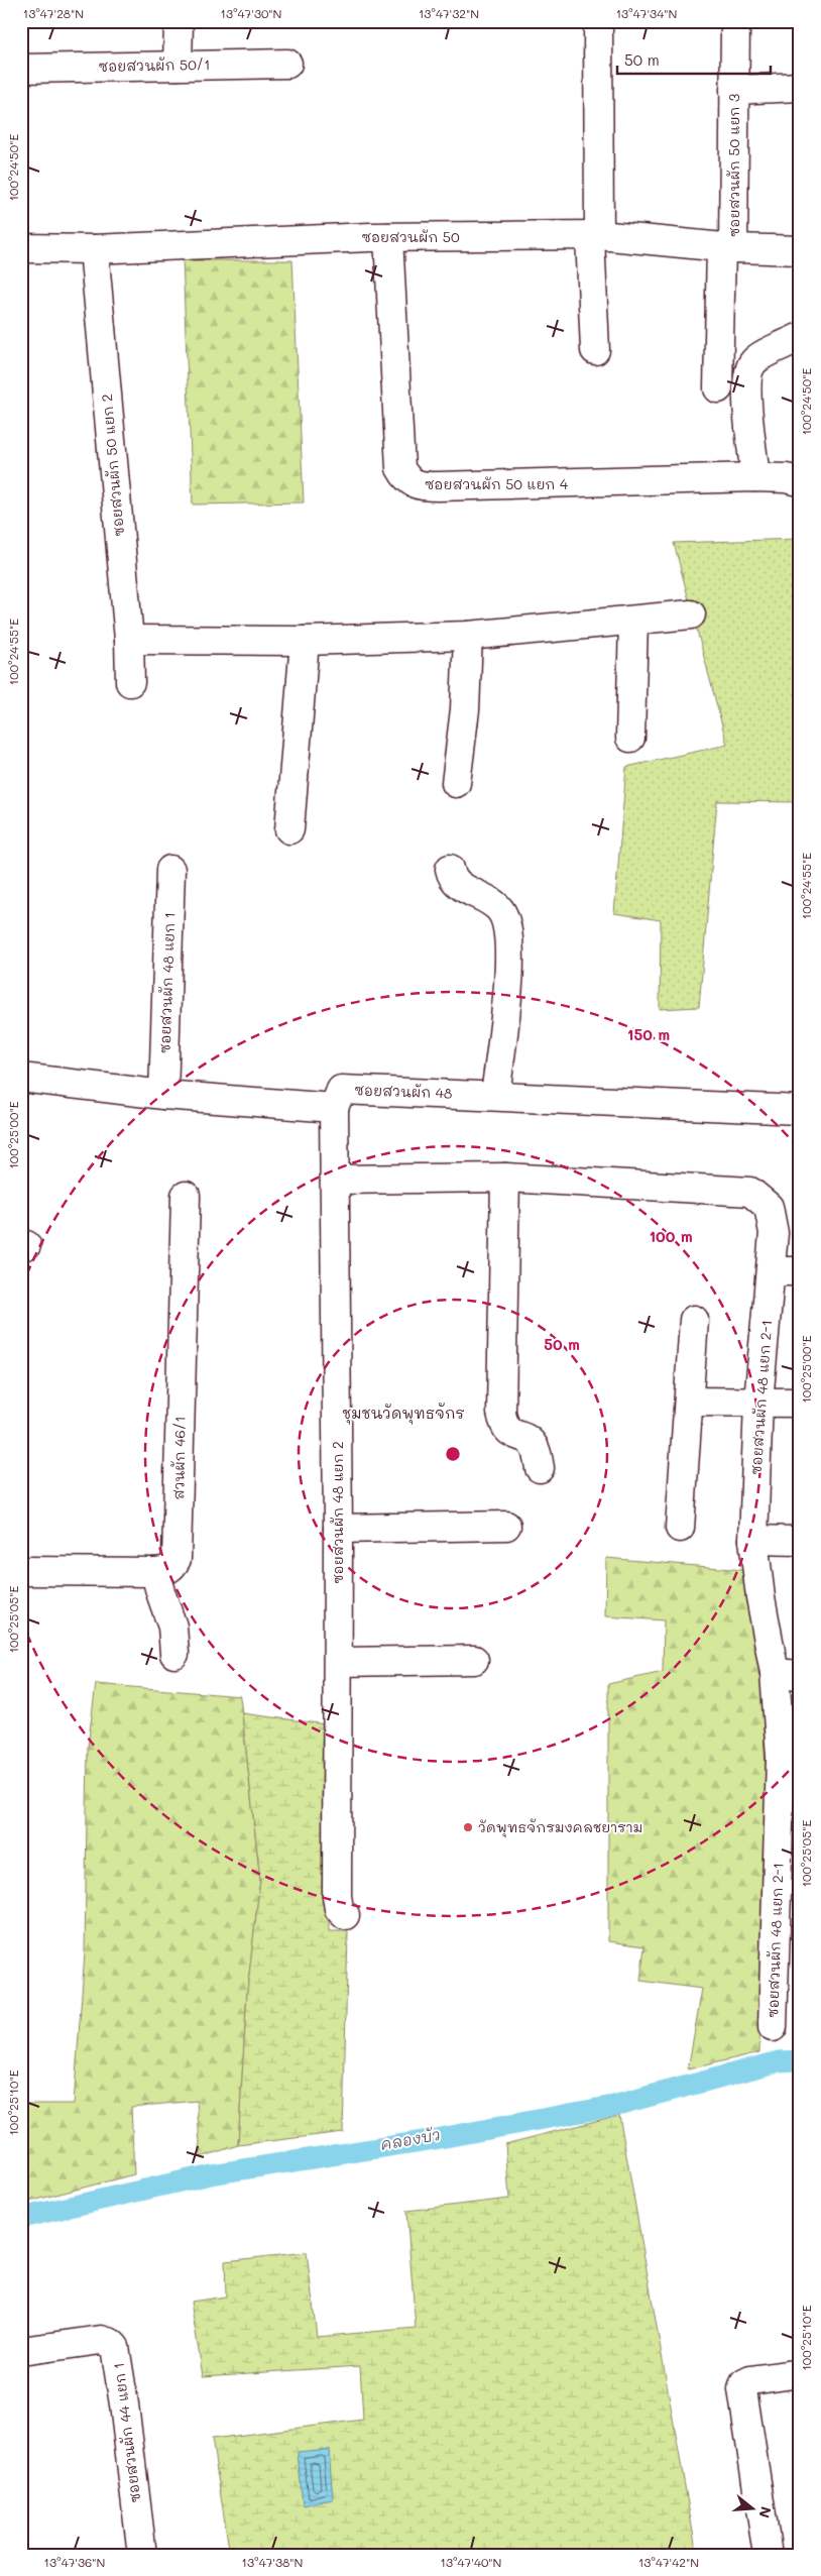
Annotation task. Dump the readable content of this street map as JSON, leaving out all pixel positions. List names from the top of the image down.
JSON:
{
  "streets": {
    "street": [
      "ซอยสวนผัก 50/1",
      "ซอยสวนผัก 50 แยก 3",
      "ซอยสวนผัก 50",
      "ซอยสวนผัก 50 แยก 2",
      "ซอยสวนผัก 50 แยก 4",
      "ซอยสวนผัก 48 แยก 1",
      "ซอยสวนผัก 48",
      "ซอยสวนผัก 48 แยก 2-1",
      "สวนผัก 46/1",
      "ซอยสวนผัก 48 แยก 2",
      "ซอยสวนผัก 44 แยก 1"
    ]
  },
  "crossings": [
    ["ซอยสวนผัก 50 แยก 3", "ซอยสวนผัก 50"],
    ["ซอยสวนผัก 50", "ซอยสวนผัก 50 แยก 2"],
    ["ซอยสวนผัก 50", "ซอยสวนผัก 50 แยก 4"],
    ["ซอยสวนผัก 48", "ซอยสวนผัก 48 แยก 2"],
    ["ซอยสวนผัก 48 แยก 2-1", "ซอยสวนผัก 48 แยก 2"]
  ],
  "districts": ["ชุมชนวัดพุทธจักร"],
  "water": ["คลองบัว"],
  "places": ["วัดพุทธจักรมงคลชยาราม"],
  "scale_bar": "50 m",
  "north": "right",
  "coordinates": [
    "13°47'28\"N",
    "13°47'30\"N",
    "13°47'32\"N",
    "13°47'34\"N",
    "100°24'50\"E",
    "100°24'55\"E",
    "100°25'00\"E",
    "100°25'05\"E",
    "100°25'10\"E",
    "13°47'36\"N",
    "13°47'38\"N",
    "13°47'40\"N",
    "13°47'42\"N"
  ],
  "rings": ["150 m", "100 m", "50 m"]
}
